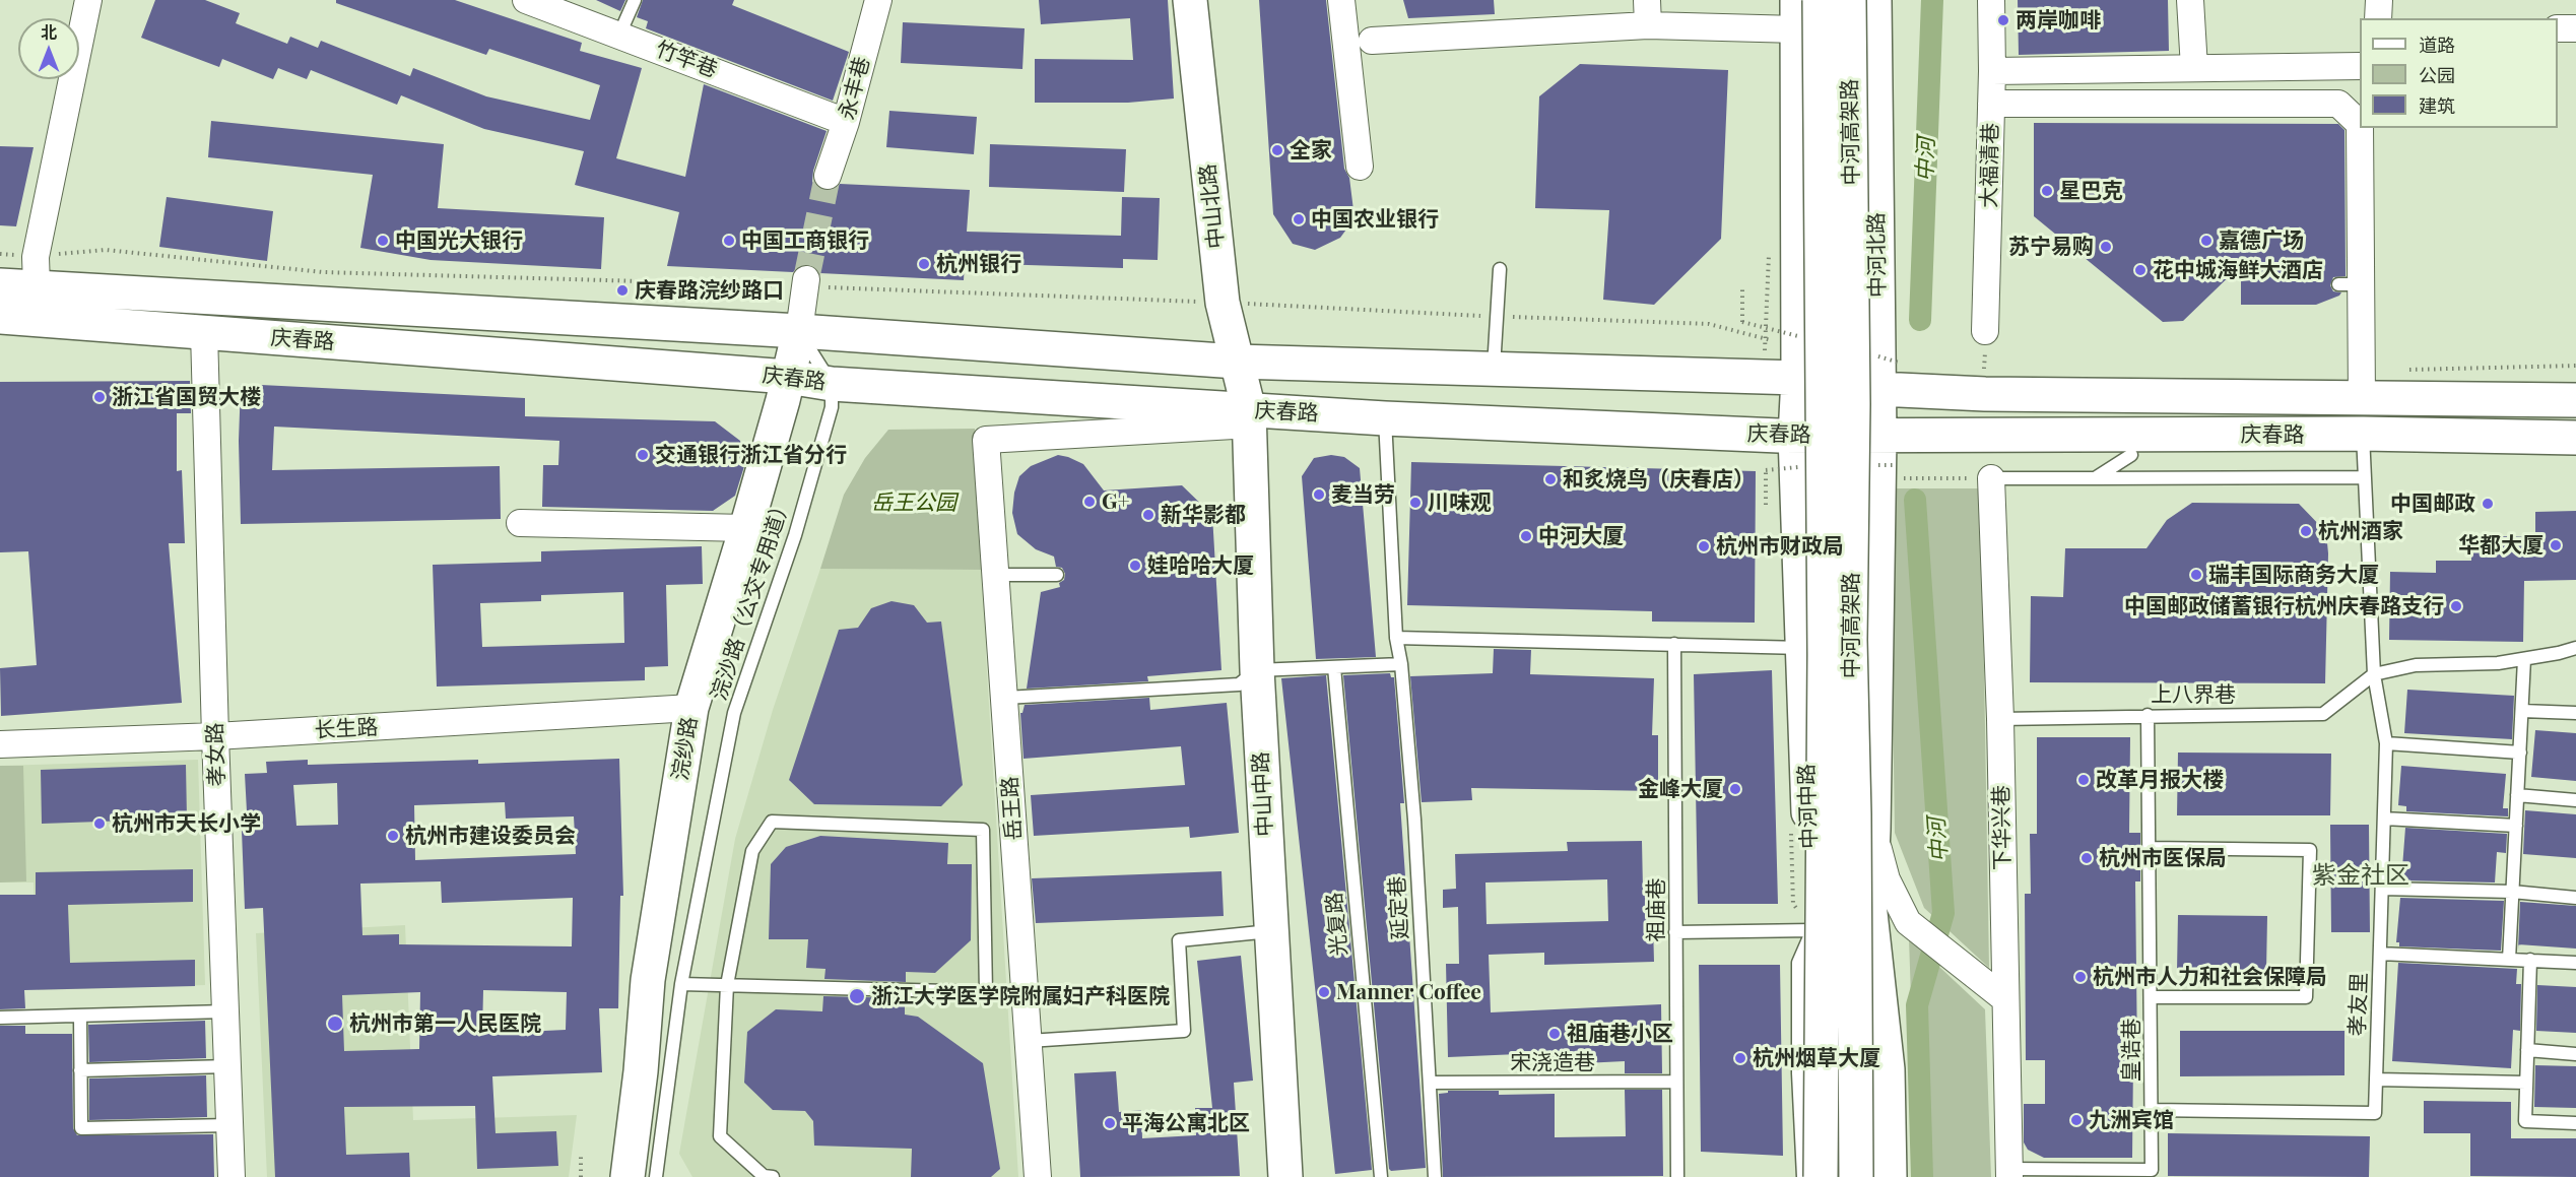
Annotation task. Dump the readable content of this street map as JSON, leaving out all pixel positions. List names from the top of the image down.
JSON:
{
  "streets": {
    "main road": [
      "中河高架路",
      "中山北路",
      "中河北路",
      "庆春路",
      "浣纱路",
      "中山中路",
      "中河中路"
    ],
    "street": [
      "竹竿巷",
      "永丰巷",
      "大福清巷",
      "长生路",
      "孝女路",
      "岳王路",
      "下华兴巷"
    ],
    "lane": [
      "浣沙路（公交专用道）",
      "上八界巷",
      "延定巷",
      "祖庙巷",
      "光复路",
      "孝友里",
      "皇诰巷",
      "宋浇造巷"
    ]
  },
  "crossings": [
    ["竹竿巷", "永丰巷"],
    ["中河高架路", "中河北路"],
    ["中山北路", "庆春路"],
    ["中山北路", "中山中路"],
    ["中山北路", "岳王路"],
    ["中河北路", "庆春路"],
    ["庆春路", "浣沙路（公交专用道）"],
    ["庆春路", "浣纱路"],
    ["庆春路", "孝女路"],
    ["庆春路", "中山中路"],
    ["庆春路", "中河中路"],
    ["庆春路", "岳王路"],
    ["庆春路", "延定巷"],
    ["上八界巷", "下华兴巷"],
    ["上八界巷", "孝友里"],
    ["上八界巷", "皇诰巷"],
    ["长生路", "浣纱路"],
    ["长生路", "孝女路"],
    ["中山中路", "岳王路"],
    ["下华兴巷", "皇诰巷"],
    ["延定巷", "宋浇造巷"],
    ["祖庙巷", "宋浇造巷"],
    ["孝友里", "皇诰巷"]
  ],
  "districts": ["紫金社区"],
  "water": ["中河"],
  "parks": ["岳王公园"],
  "places": [
    "两岸咖啡",
    "全家",
    "星巴克",
    "中国农业银行",
    "中国光大银行",
    "中国工商银行",
    "嘉德广场",
    "苏宁易购",
    "杭州银行",
    "花中城海鲜大酒店",
    "庆春路浣纱路口",
    "浙江省国贸大楼",
    "交通银行浙江省分行",
    "和炙烧鸟（庆春店）",
    "麦当劳",
    "G+",
    "川味观",
    "中国邮政",
    "新华影都",
    "杭州酒家",
    "中河大厦",
    "华都大厦",
    "杭州市财政局",
    "娃哈哈大厦",
    "瑞丰国际商务大厦",
    "中国邮政储蓄银行杭州庆春路支行",
    "改革月报大楼",
    "金峰大厦",
    "杭州市天长小学",
    "杭州市建设委员会",
    "杭州市医保局",
    "杭州市人力和社会保障局",
    "Manner Coffee",
    "浙江大学医学院附属妇产科医院",
    "杭州市第一人民医院",
    "祖庙巷小区",
    "杭州烟草大厦",
    "九洲宾馆",
    "平海公寓北区"
  ],
  "legend": ["道路", "公园", "建筑"],
  "north": "top"
}
